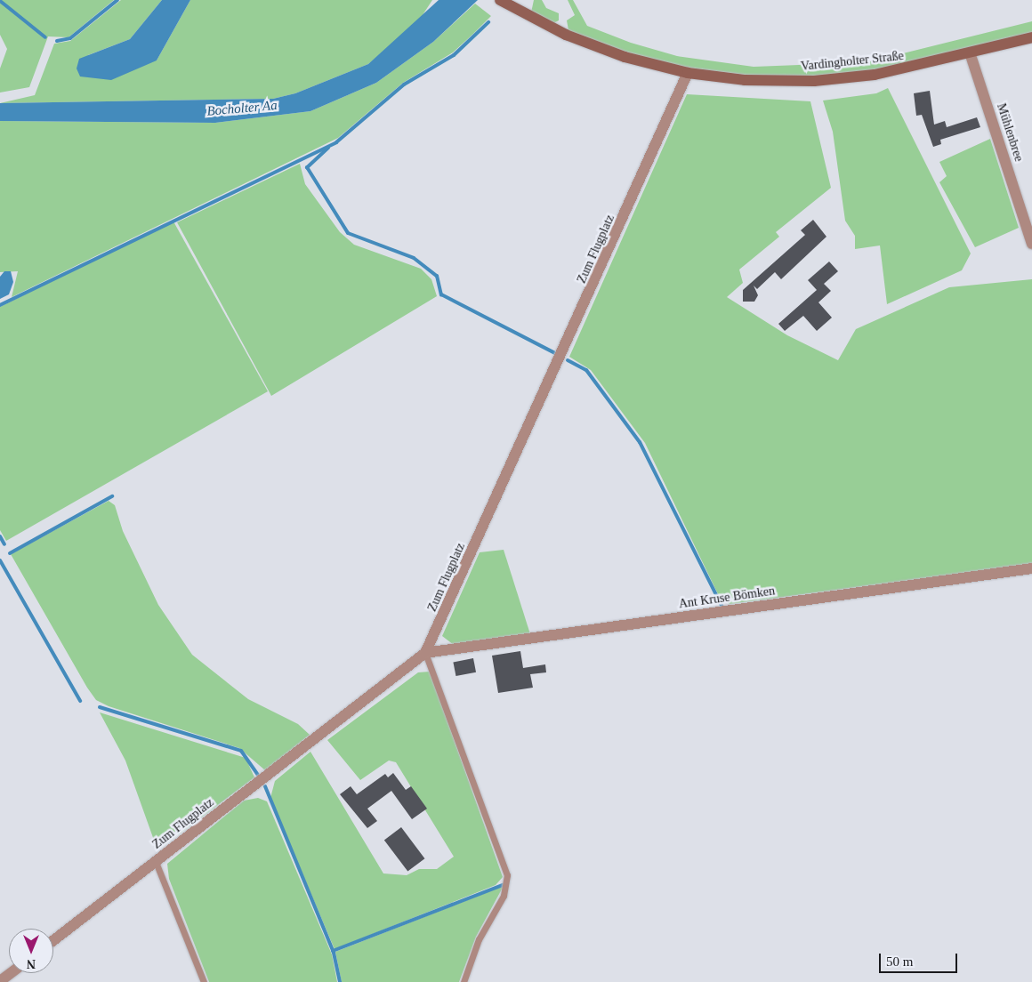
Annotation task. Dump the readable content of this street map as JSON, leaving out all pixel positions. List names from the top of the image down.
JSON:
{
  "streets": {
    "street": [
      "Vardingholter Straße",
      "Mühlenbree",
      "Zum Flugplatz",
      "Ant Kruse Bömken"
    ]
  },
  "crossings": [
    ["Vardingholter Straße", "Mühlenbree"],
    ["Vardingholter Straße", "Zum Flugplatz"],
    ["Zum Flugplatz", "Ant Kruse Bömken"]
  ],
  "water": ["Bocholter Aa"],
  "scale_bar": "50 m",
  "north": "bottom"
}
